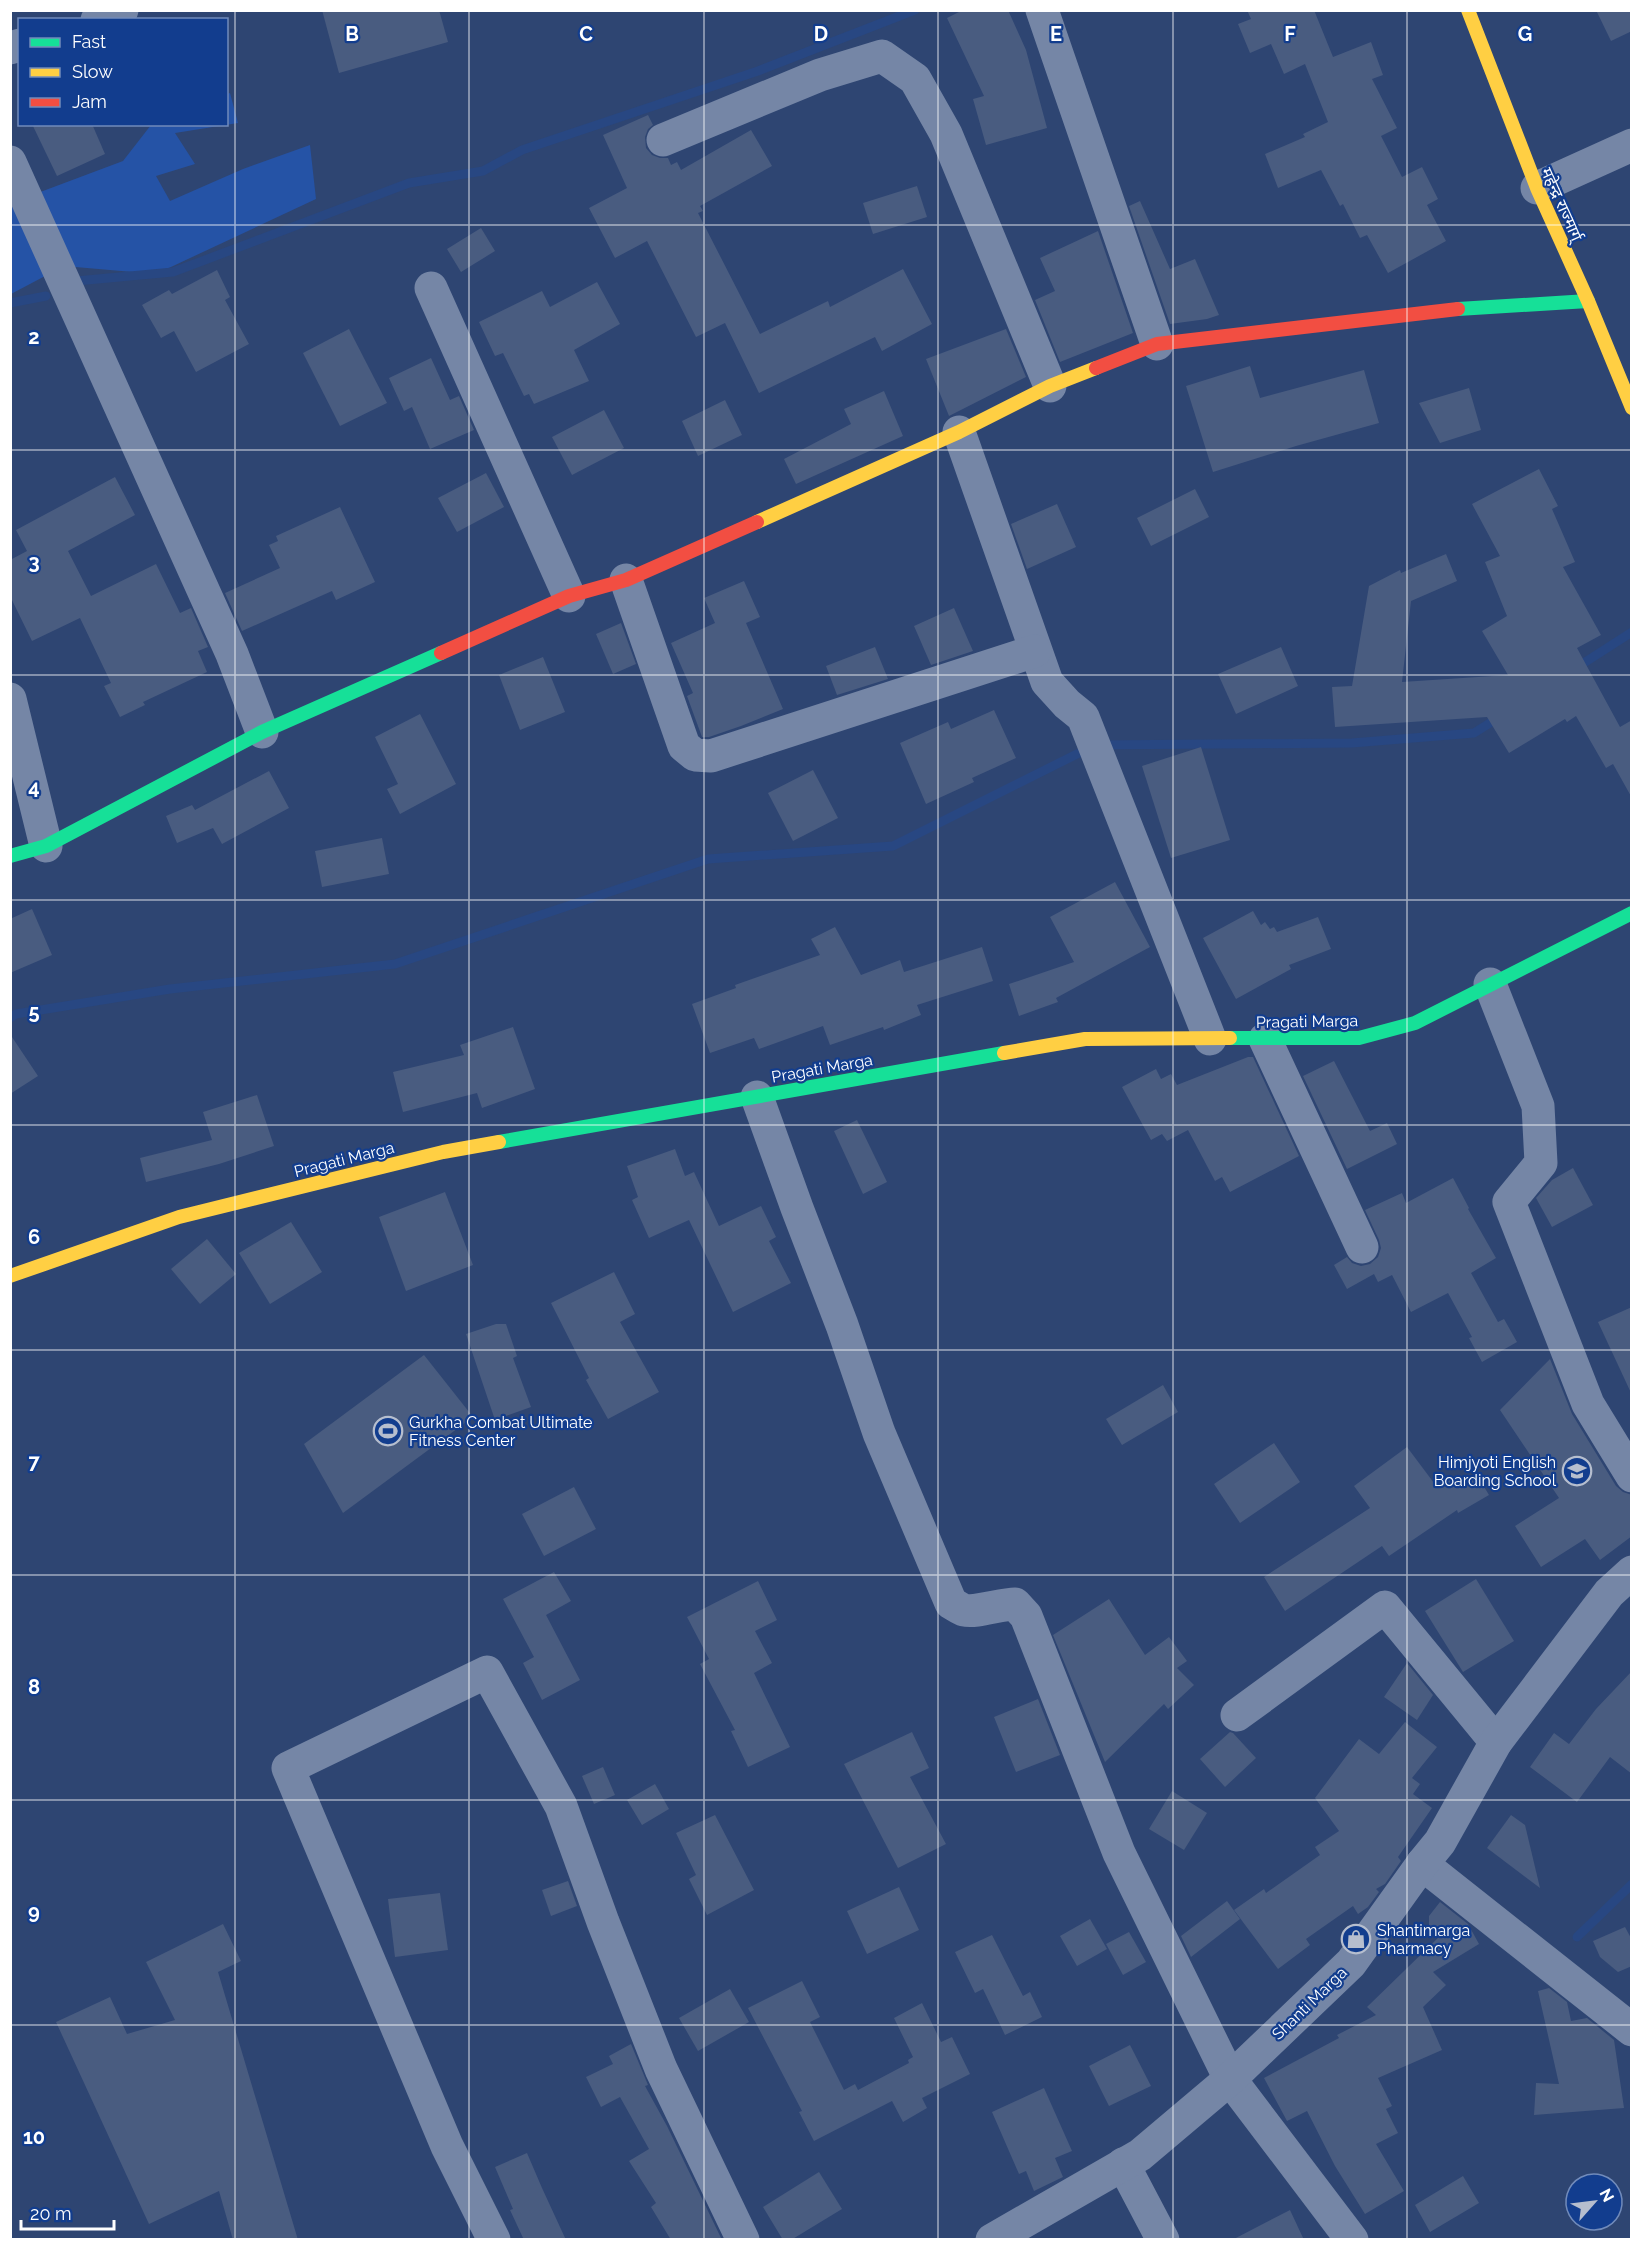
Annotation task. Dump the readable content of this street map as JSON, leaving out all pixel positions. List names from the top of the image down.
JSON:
{
  "streets": {
    "main road": ["महेन्द्र राज्मार्ग्", "Pragati Marga"],
    "street": ["Shanti Marga"]
  },
  "places": {
    "sports": ["Gurkha Combat Ultimate Fitness Center"],
    "school or university": ["Himjyoti English Boarding School"],
    "shop": ["Shantimarga Pharmacy"]
  },
  "legend": ["Fast", "Slow", "Jam"],
  "scale_bar": "20 m",
  "north": "top right",
  "grid": {
    "columns": [
      "B",
      "C",
      "D",
      "E",
      "F",
      "G"
    ],
    "rows": [
      "2",
      "3",
      "4",
      "5",
      "6",
      "7",
      "8",
      "9",
      "10"
    ]
  }
}
